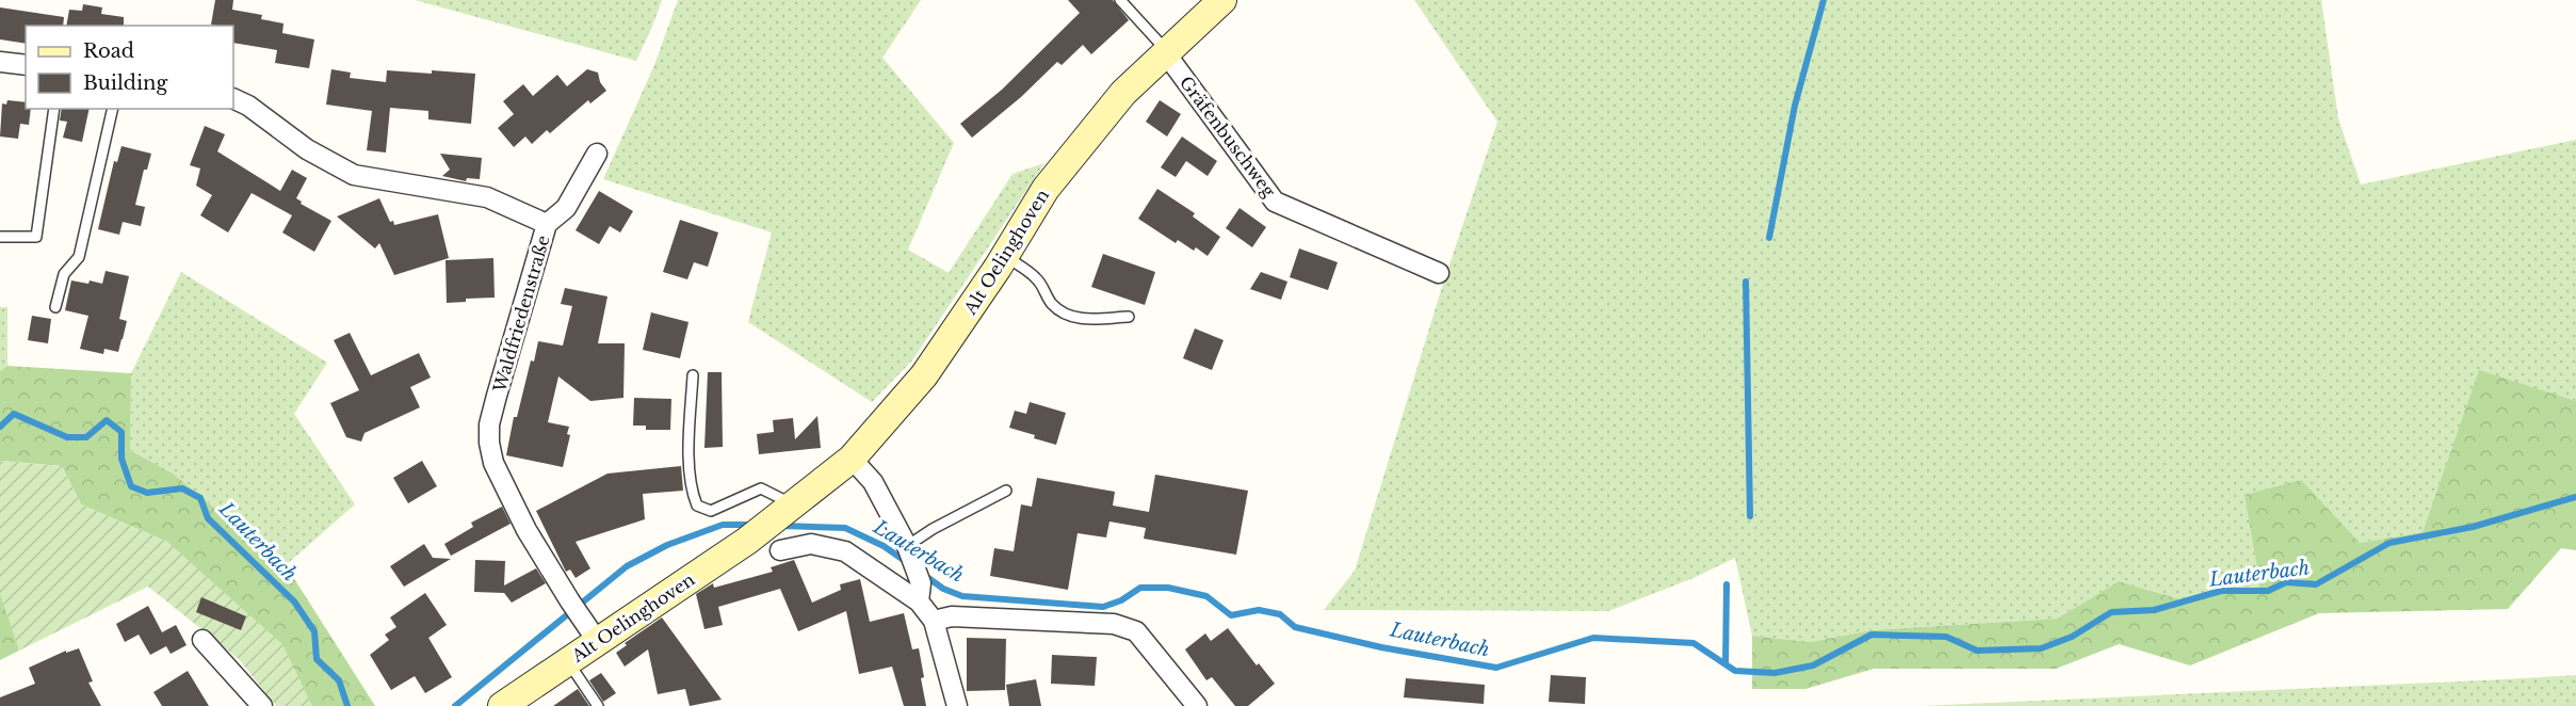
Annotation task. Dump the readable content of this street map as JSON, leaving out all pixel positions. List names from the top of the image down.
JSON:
{
  "streets": {
    "main road": ["Alt Oelinghoven"],
    "street": ["Gräfenbuschweg", "Waldfriedenstraße"]
  },
  "crossings": [
    ["Gräfenbuschweg", "Alt Oelinghoven"],
    ["Alt Oelinghoven", "Waldfriedenstraße"]
  ],
  "water": ["Lauterbach"],
  "legend": ["Road", "Building"]
}
